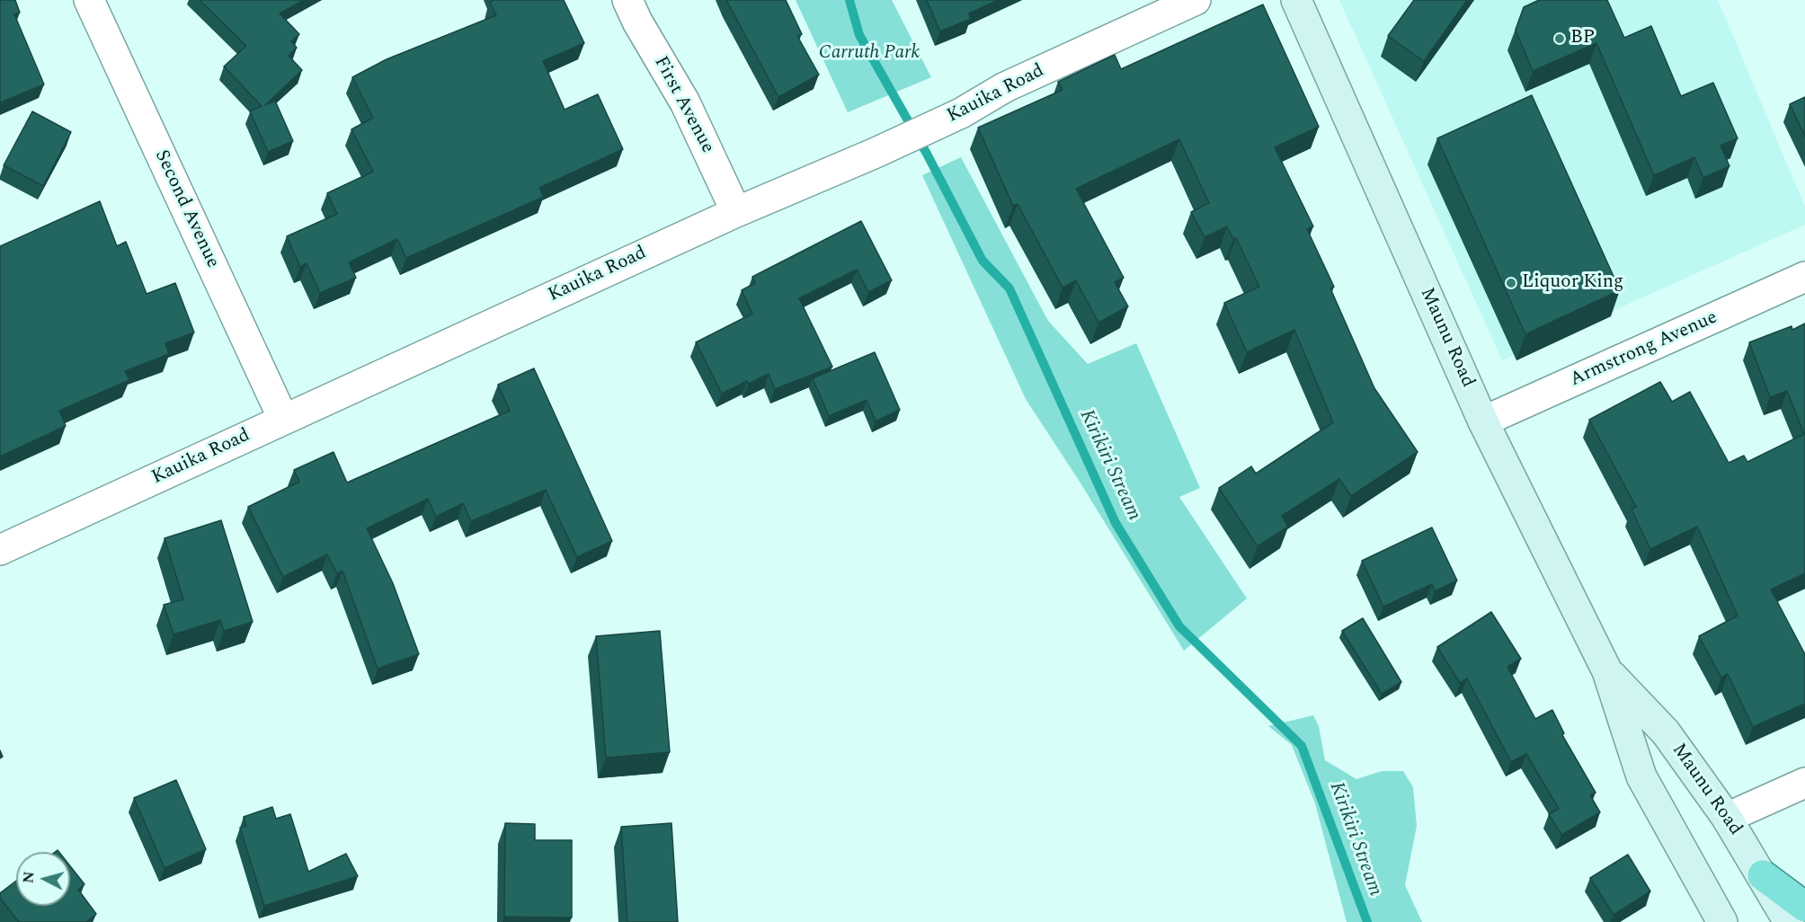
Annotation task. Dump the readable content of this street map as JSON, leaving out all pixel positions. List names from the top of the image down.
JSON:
{
  "streets": {
    "main road": ["Maunu Road"],
    "street": [
      "Kauika Road",
      "First Avenue",
      "Second Avenue",
      "Armstrong Avenue"
    ]
  },
  "crossings": [
    ["Kauika Road", "First Avenue"],
    ["Kauika Road", "Second Avenue"],
    ["Maunu Road", "Armstrong Avenue"]
  ],
  "water": ["Kirikiri Stream"],
  "parks": ["Carruth Park"],
  "places": ["BP", "Liquor King"],
  "north": "left"
}
